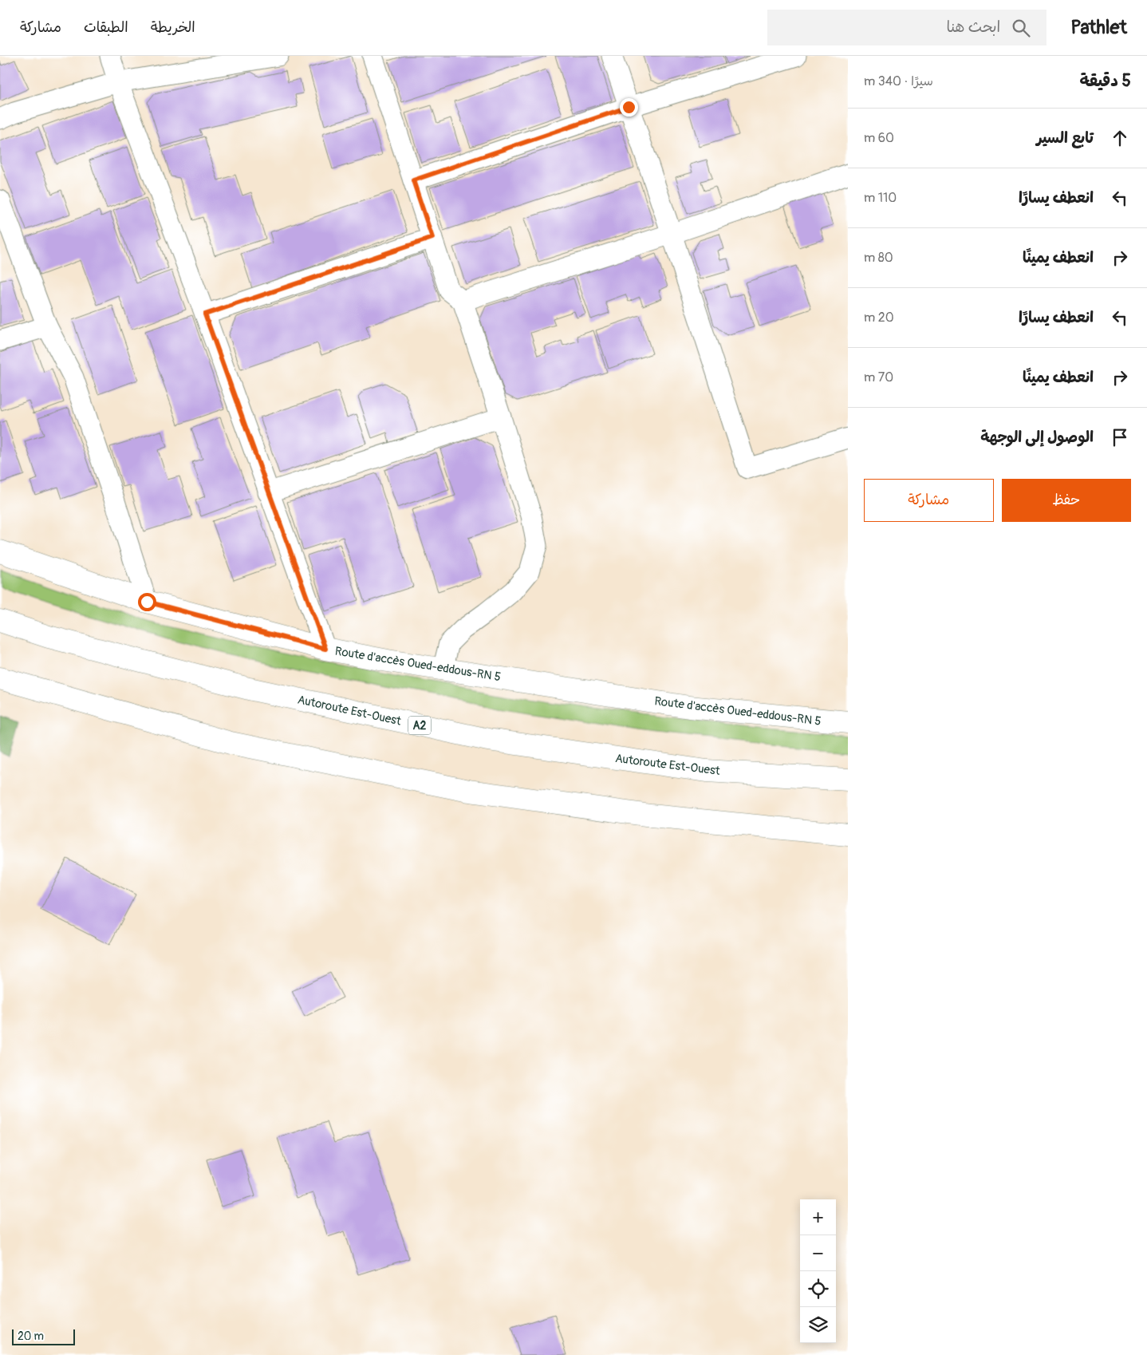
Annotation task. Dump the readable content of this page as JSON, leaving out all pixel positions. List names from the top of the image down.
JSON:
{
  "streets": {
    "main road": ["Route d'accès Oued-eddous-RN 5", "Autoroute Est-Ouest", "A2"]
  },
  "scale_bar": "20 m",
  "page": {
    "header": "Pathlet",
    "search": "ابحث هنا",
    "nav": ["الخريطة", "الطبقات", "مشاركة"],
    "heading": ["5 دقيقة", "سيرًا · 340 m"],
    "list": [
      ["تابع السير", "60 m"],
      ["انعطف يسارًا", "110 m"],
      ["انعطف يمينًا", "80 m"],
      ["انعطف يسارًا", "20 m"],
      ["انعطف يمينًا", "70 m"],
      "الوصول إلى الوجهة"
    ],
    "buttons": ["حفظ", "مشاركة"],
    "map_buttons": ["+", "−"],
    "scale": "20 m"
  }
}
